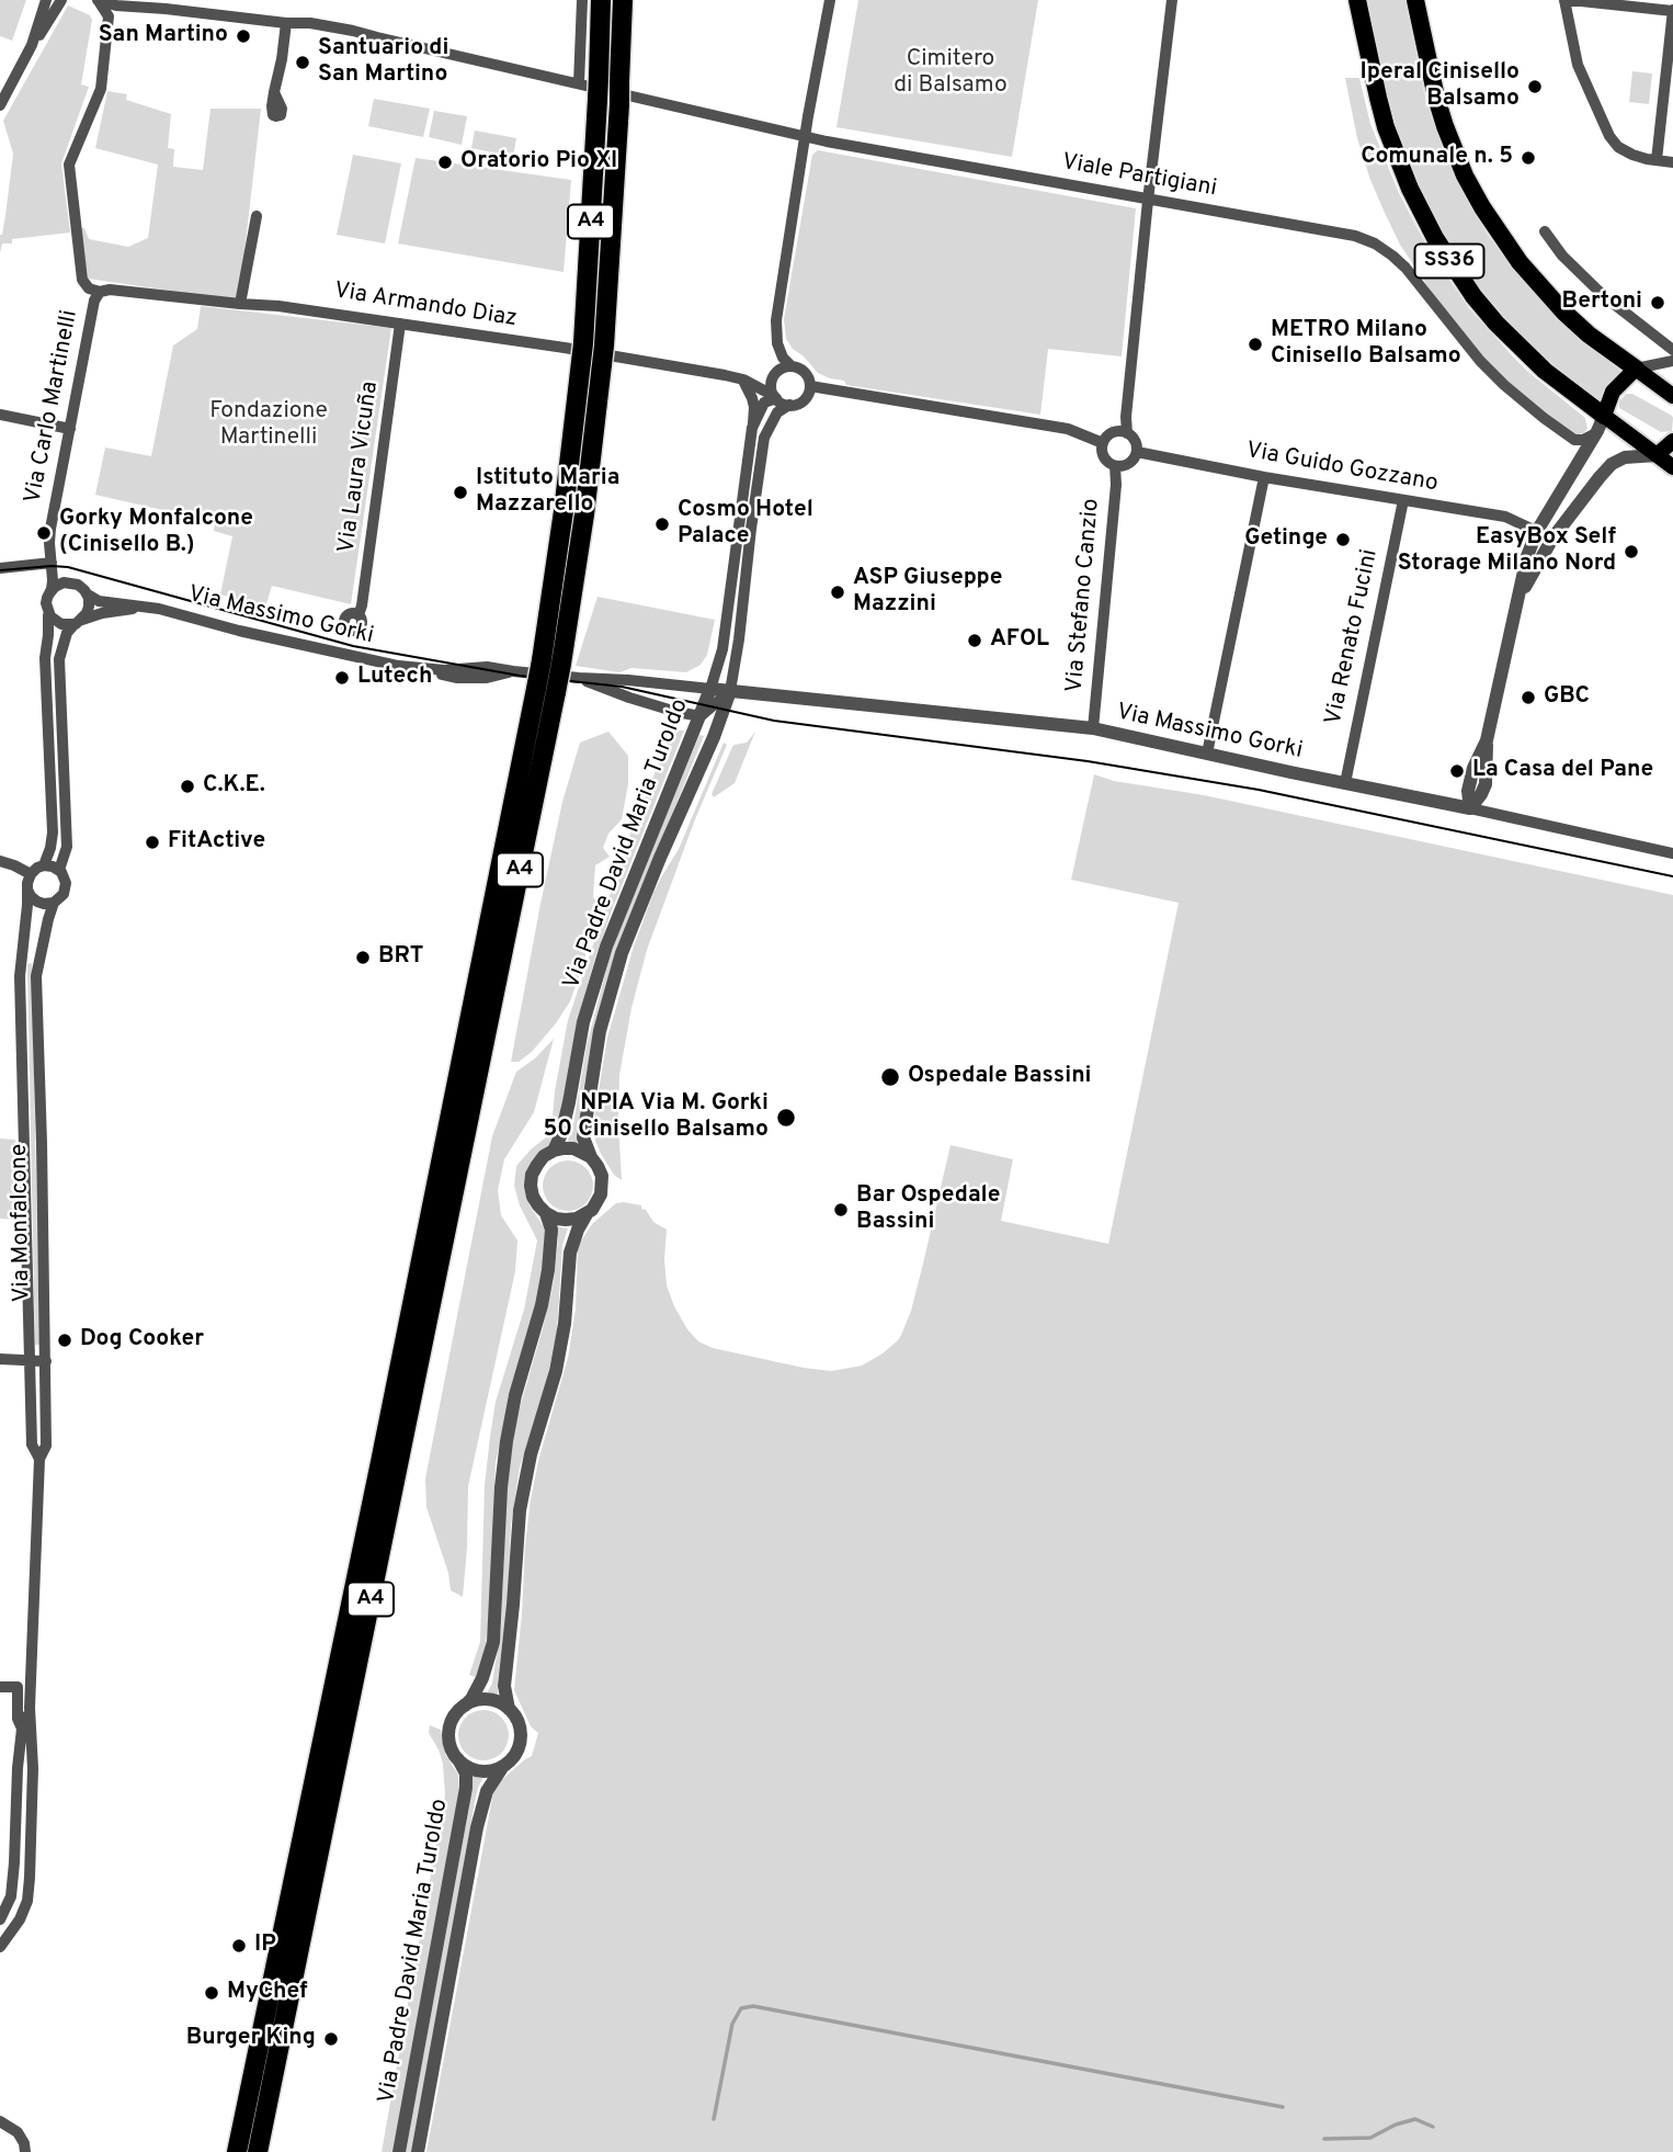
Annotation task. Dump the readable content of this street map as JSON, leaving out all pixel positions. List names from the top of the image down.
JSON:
{
  "streets": {
    "highway": ["A4", "SS36"],
    "street": [
      "Viale Partigiani",
      "Via Armando Diaz",
      "Via Carlo Martinelli",
      "Via Laura Vicuña",
      "Via Guido Gozzano",
      "Via Stefano Canzio",
      "Via Massimo Gorki",
      "Via Renato Fucini",
      "Via Padre David Maria Turoldo",
      "Via Monfalcone"
    ]
  },
  "crossings": [
    ["Viale Partigiani", "SS36"],
    ["Viale Partigiani", "Via Carlo Martinelli"],
    ["Via Armando Diaz", "Via Carlo Martinelli"],
    ["Via Armando Diaz", "Via Laura Vicuña"],
    ["Via Carlo Martinelli", "Via Massimo Gorki"],
    ["Via Guido Gozzano", "Via Stefano Canzio"],
    ["Via Guido Gozzano", "Via Renato Fucini"],
    ["Via Stefano Canzio", "Via Massimo Gorki"],
    ["Via Massimo Gorki", "Via Renato Fucini"],
    ["Via Massimo Gorki", "Via Padre David Maria Turoldo"]
  ],
  "parks": ["Cimitero di Balsamo", "Fondazione Martinelli"],
  "places": [
    "San Martino",
    "Santuario di San Martino",
    "Iperal Cinisello Balsamo",
    "Comunale n. 5",
    "Oratorio Pio XI",
    "Bertoni",
    "METRO Milano Cinisello Balsamo",
    "Istituto Maria Mazzarello",
    "Cosmo Hotel Palace",
    "Gorky Monfalcone (Cinisello B.)",
    "Getinge",
    "EasyBox Self Storage Milano Nord",
    "ASP Giuseppe Mazzini",
    "AFOL",
    "Lutech",
    "GBC",
    "La Casa del Pane",
    "C.K.E.",
    "FitActive",
    "BRT",
    "Ospedale Bassini",
    "NPIA Via M. Gorki 50 Cinisello Balsamo",
    "Bar Ospedale Bassini",
    "Dog Cooker",
    "IP",
    "MyChef",
    "Burger King"
  ]
}
